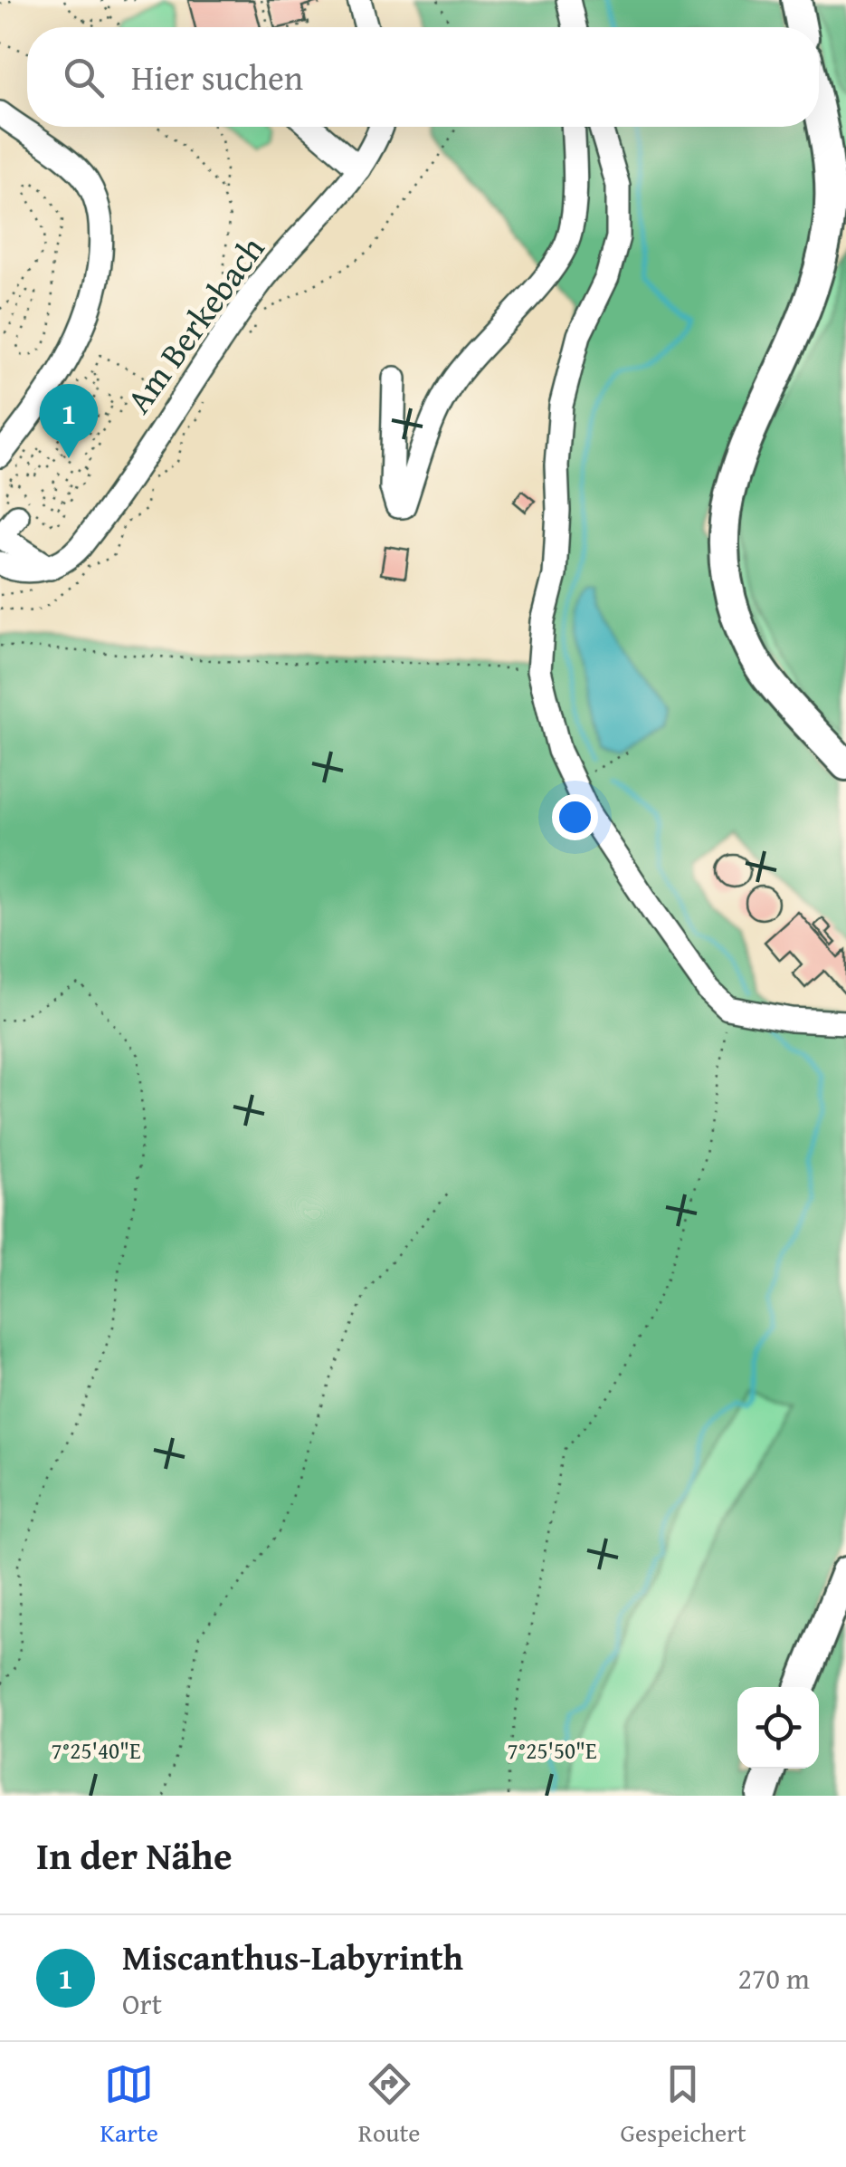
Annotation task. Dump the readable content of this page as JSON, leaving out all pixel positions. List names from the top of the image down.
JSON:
{
  "streets": {
    "lane": ["Am Berkebach"]
  },
  "page": {
    "search": "Hier suchen",
    "pins": "1",
    "heading": "In der Nähe",
    "list": [
      {
        "mark": "1",
        "name": "Miscanthus-Labyrinth",
        "note": "Ort",
        "value": "270 m"
      }
    ],
    "nav": ["Karte", "Route", "Gespeichert"]
  },
  "coordinates": ["7°25'40\"E", "7°25'50\"E"]
}
